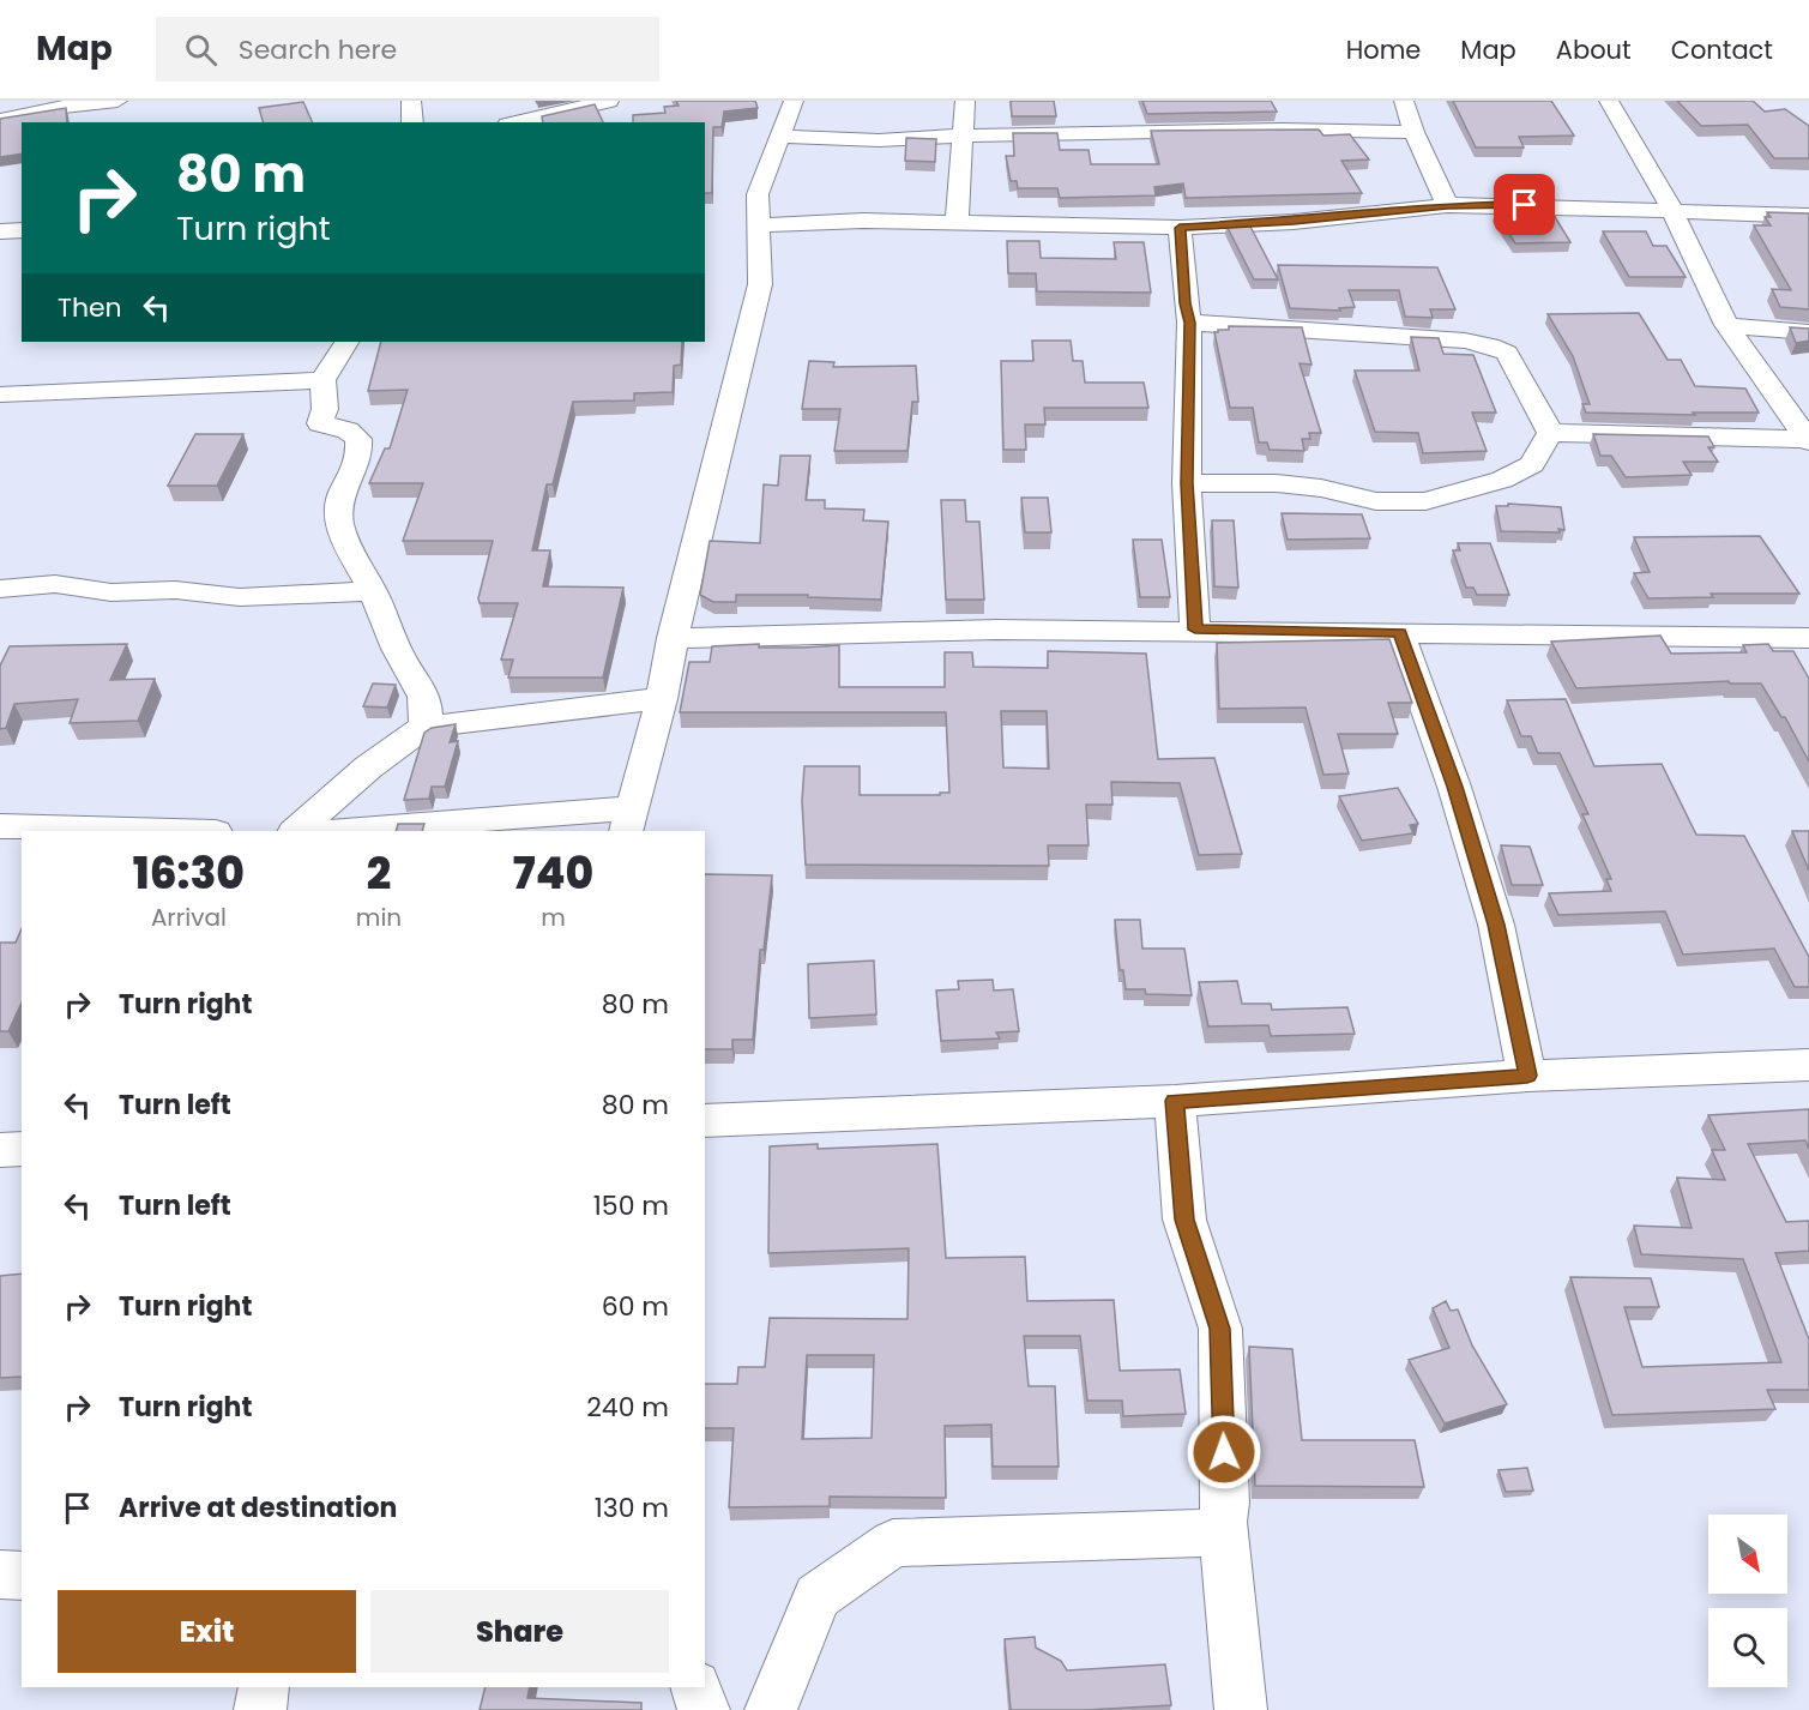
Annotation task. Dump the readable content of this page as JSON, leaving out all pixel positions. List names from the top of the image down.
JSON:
{
  "north": "bottom right",
  "page": {
    "header": "Map",
    "search": "Search here",
    "nav": [
      "Home",
      "Map",
      "About",
      "Contact"
    ],
    "turn": ["80 m", "Turn right"],
    "then": "Then",
    "eta": [
      "16:30",
      "Arrival",
      "2",
      "min",
      "740",
      "m"
    ],
    "list": [
      {
        "name": "Turn right",
        "value": "80 m"
      },
      {
        "name": "Turn left",
        "value": "80 m"
      },
      {
        "name": "Turn left",
        "value": "150 m"
      },
      {
        "name": "Turn right",
        "value": "60 m"
      },
      {
        "name": "Turn right",
        "value": "240 m"
      },
      {
        "name": "Arrive at destination",
        "value": "130 m"
      }
    ],
    "buttons": ["Exit", "Share"]
  }
}
